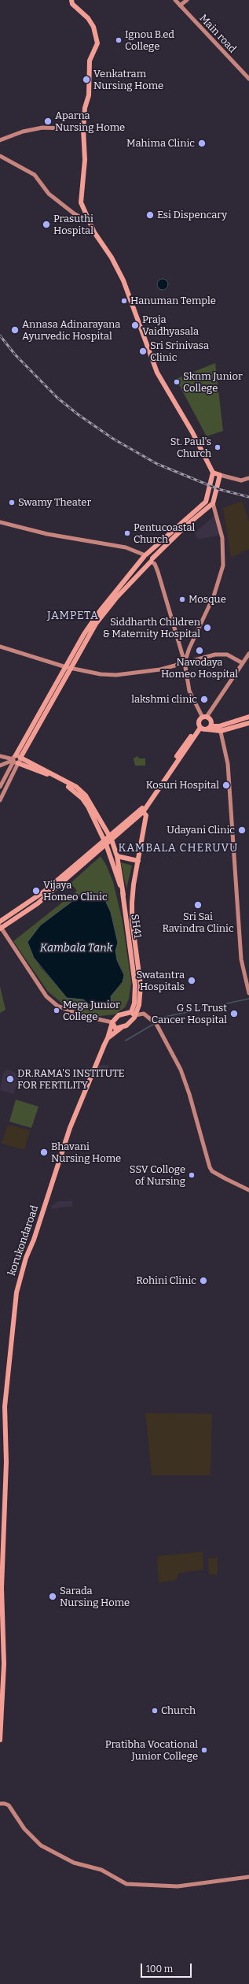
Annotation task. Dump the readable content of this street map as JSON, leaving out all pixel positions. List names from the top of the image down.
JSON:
{
  "streets": {
    "main road": ["SH41", "korukondaroad"],
    "street": ["Main road"]
  },
  "crossings": [
    ["SH41", "korukondaroad"]
  ],
  "districts": ["JAMPETA", "KAMBALA CHERUVU"],
  "water": ["Kambala Tank"],
  "places": [
    "Ignou B.ed College",
    "Venkatram Nursing Home",
    "Aparna Nursing Home",
    "Mahima Clinic",
    "Esi Dispencary",
    "Prasuthi Hospital",
    "Hanuman Temple",
    "Praja Vaidhyasala",
    "Annasa Adinarayana Ayurvedic Hospital",
    "Sri Srinivasa Clinic",
    "Sknm Junior College",
    "St. Paul's Church",
    "Swamy Theater",
    "Pentucoastal Church",
    "Mosque",
    "Siddharth Children & Maternity Hospital",
    "Navodaya Homeo Hospital",
    "lakshmi clinic",
    "Kosuri Hospital",
    "Udayani Clinic",
    "Vijaya Homeo Clinic",
    "Sri Sai Ravindra Clinic",
    "Swatantra Hospitals",
    "Mega Junior College",
    "G S L Trust Cancer Hospital",
    "DR.RAMA'S INSTITUTE FOR FERTILITY",
    "Bhavani Nursing Home",
    "SSV Colloge of Nursing",
    "Rohini Clinic",
    "Sarada Nursing Home",
    "Church",
    "Pratibha Vocational Junior College"
  ],
  "scale_bar": "100 m"
}
